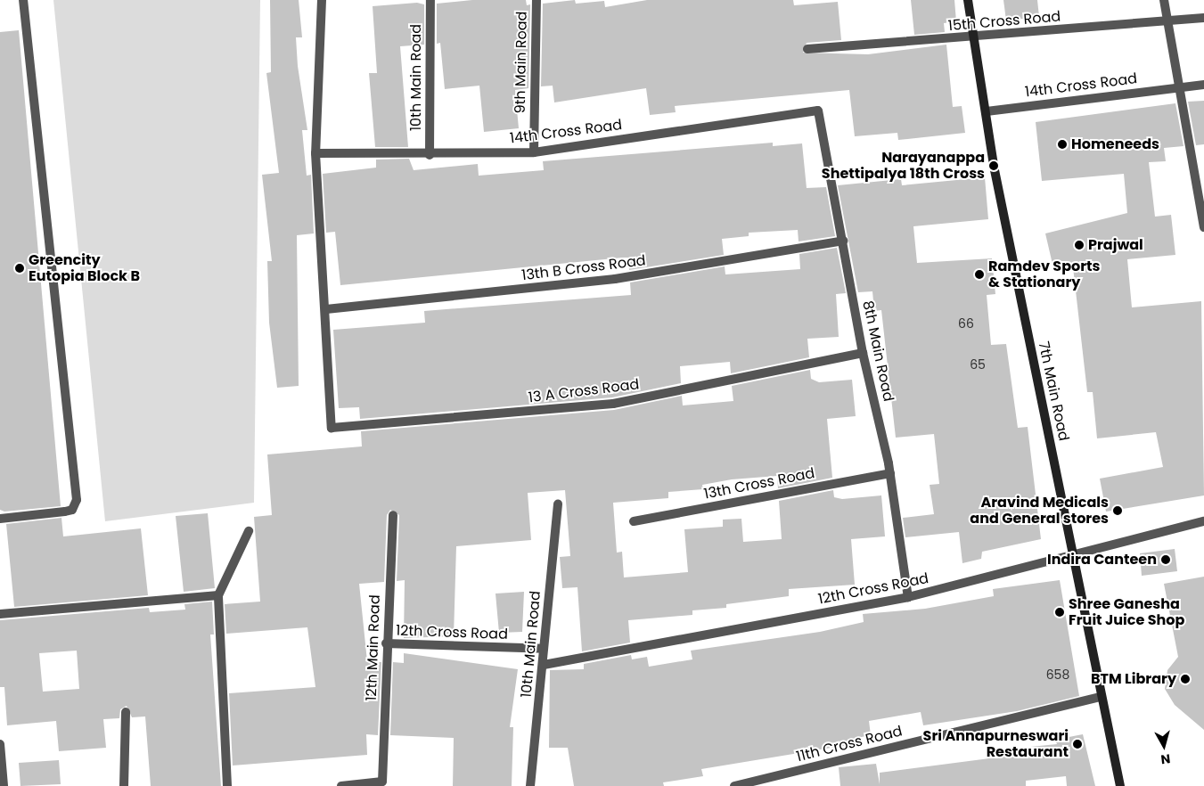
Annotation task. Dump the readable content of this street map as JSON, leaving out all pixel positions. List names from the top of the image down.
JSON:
{
  "streets": {
    "street": [
      "15th Cross Road",
      "9th Main Road",
      "10th Main Road",
      "14th Cross Road",
      "13th B Cross Road",
      "8th Main Road",
      "13 A Cross Road",
      "7th Main Road",
      "13th Cross Road",
      "12th Cross Road",
      "12th Main Road",
      "11th Cross Road"
    ]
  },
  "crossings": [
    ["15th Cross Road", "7th Main Road"],
    ["9th Main Road", "14th Cross Road"],
    ["10th Main Road", "14th Cross Road"],
    ["10th Main Road", "12th Cross Road"],
    ["14th Cross Road", "8th Main Road"],
    ["14th Cross Road", "7th Main Road"],
    ["13th B Cross Road", "8th Main Road"],
    ["13th B Cross Road", "13 A Cross Road"],
    ["8th Main Road", "13 A Cross Road"],
    ["8th Main Road", "13th Cross Road"],
    ["8th Main Road", "12th Cross Road"],
    ["7th Main Road", "12th Cross Road"],
    ["7th Main Road", "11th Cross Road"],
    ["12th Cross Road", "12th Main Road"]
  ],
  "places": [
    "Homeneeds",
    "Narayanappa Shettipalya 18th Cross",
    "Prajwal",
    "Greencity Eutopia Block B",
    "Ramdev Sports & Stationary",
    "Aravind Medicals and General stores",
    "Indira Canteen",
    "Shree Ganesha Fruit Juice Shop",
    "BTM Library",
    "Sri Annapurneswari Restaurant"
  ],
  "house_numbers": ["66", "65", "658"],
  "north": "bottom"
}
